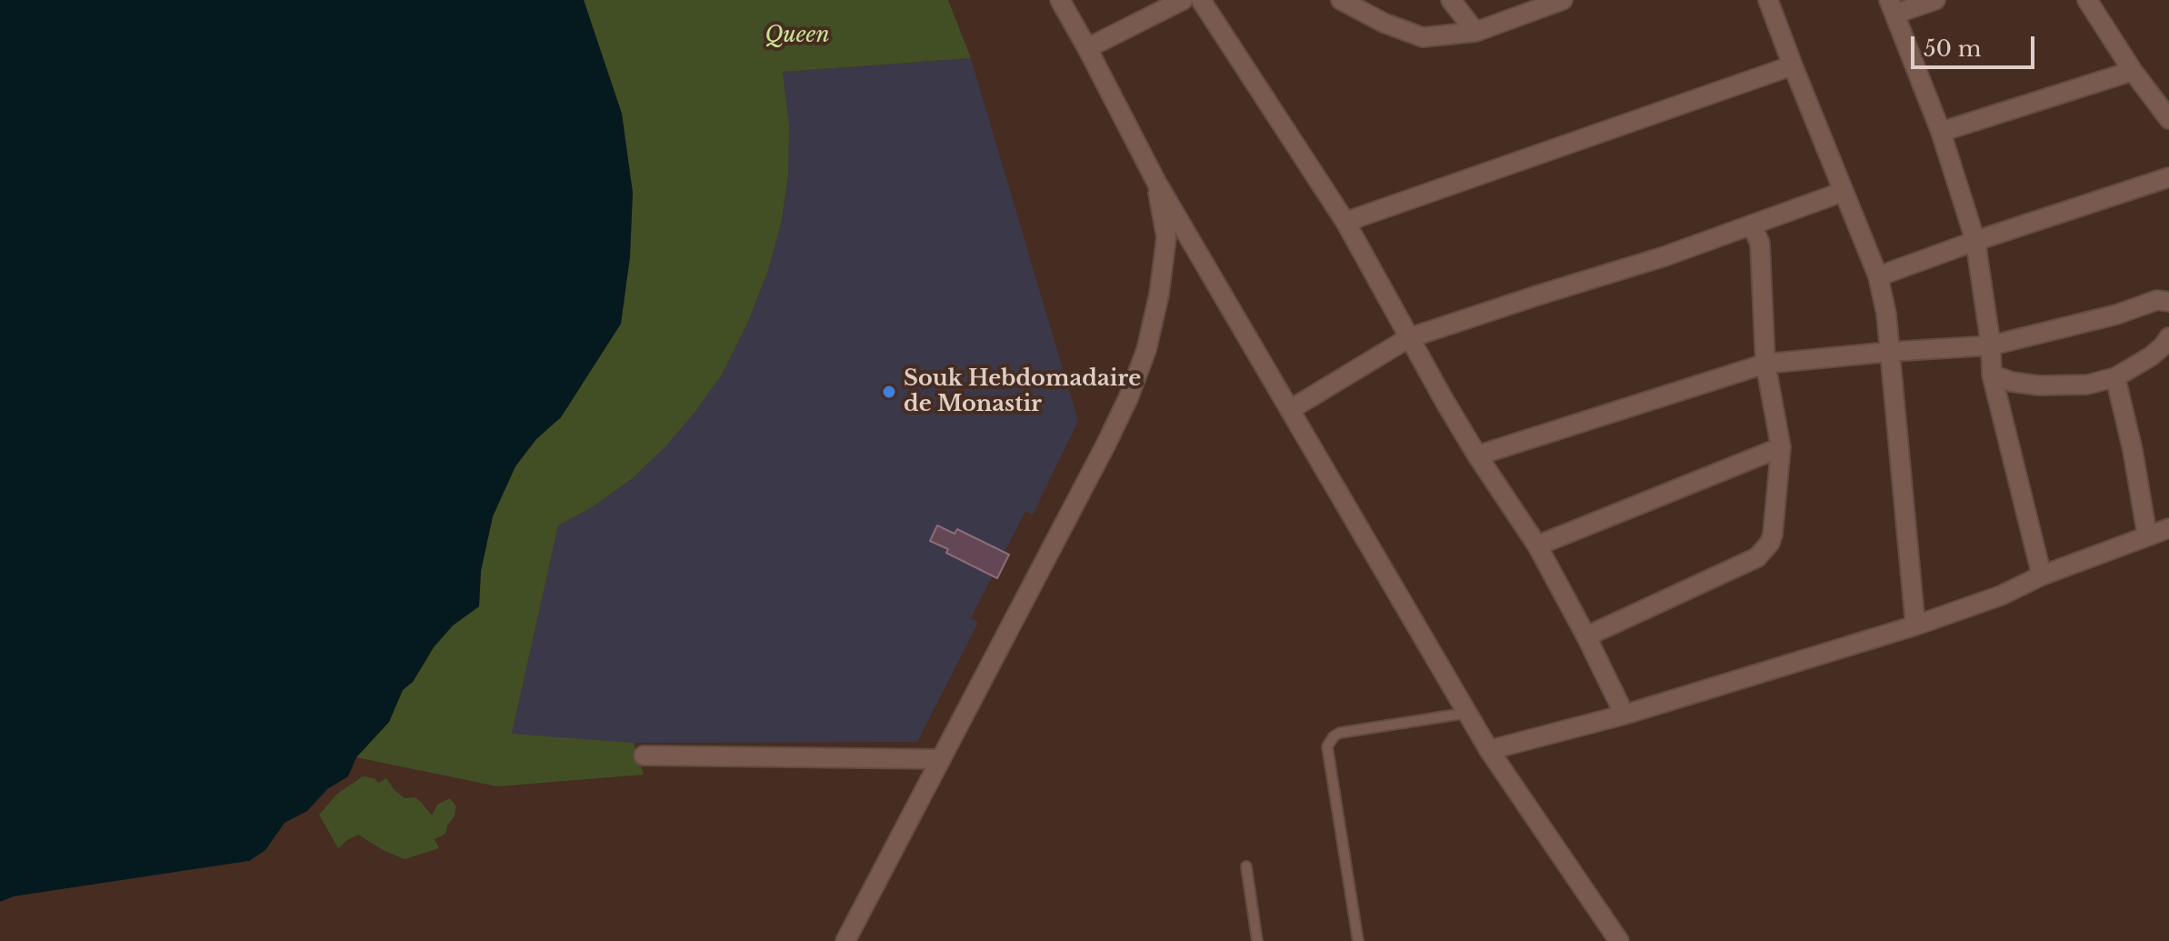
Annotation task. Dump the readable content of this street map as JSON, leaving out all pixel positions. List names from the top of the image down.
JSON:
{
  "parks": ["Queen"],
  "places": ["Souk Hebdomadaire de Monastir"],
  "scale_bar": "50 m"
}
